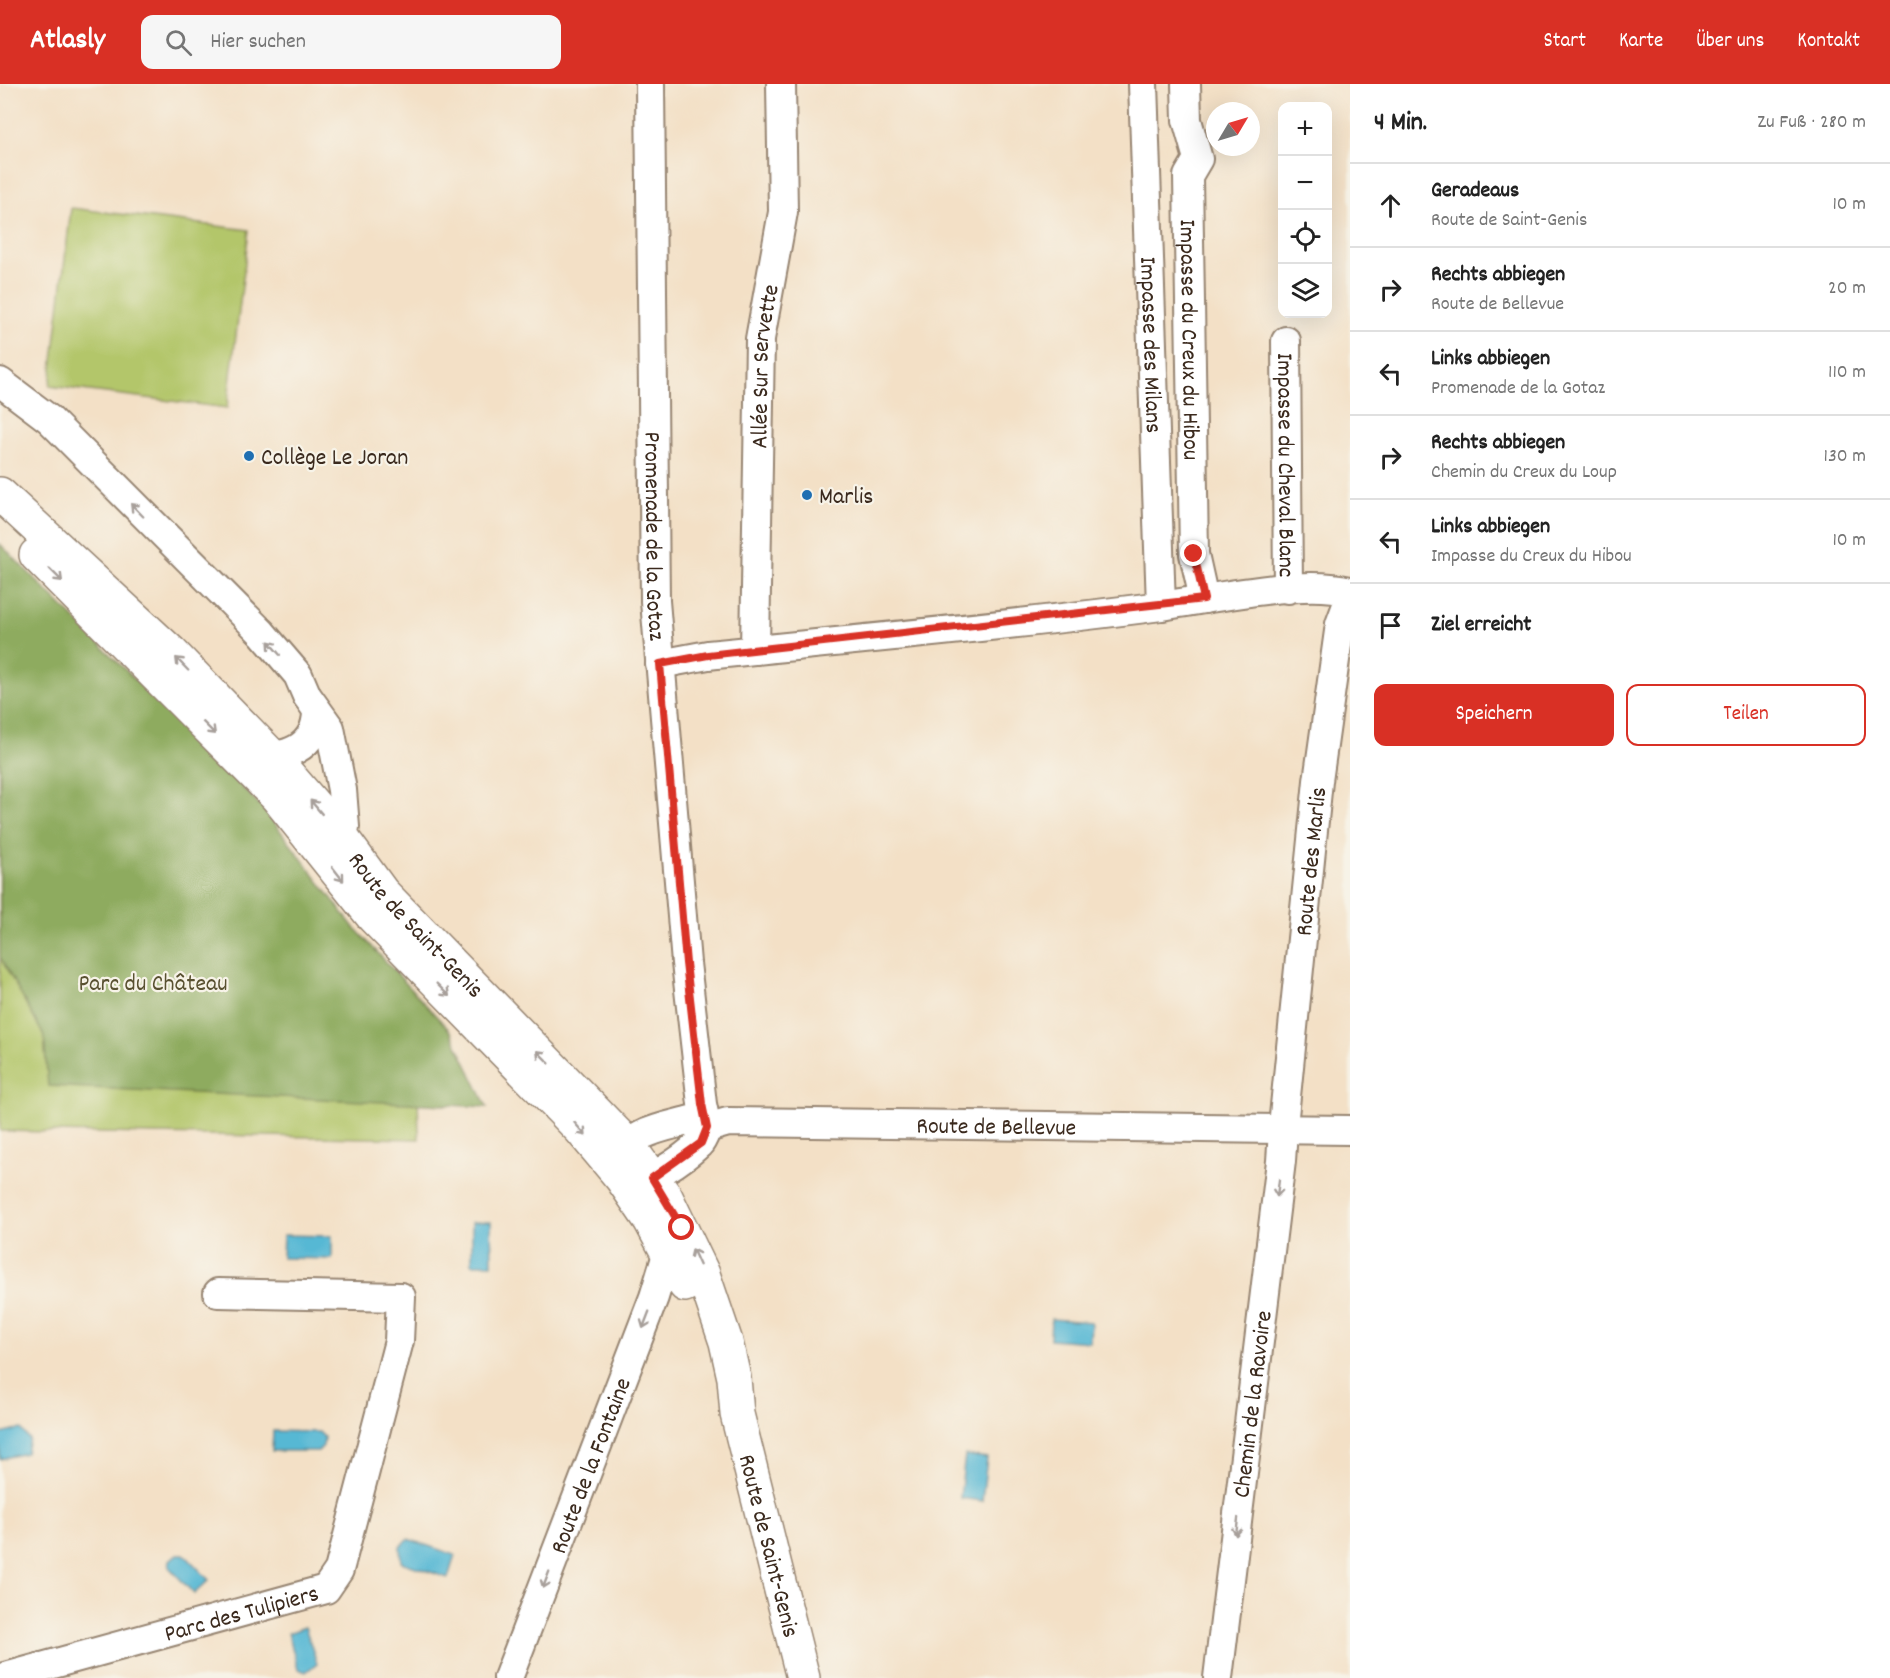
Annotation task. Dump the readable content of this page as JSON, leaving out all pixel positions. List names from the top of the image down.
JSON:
{
  "streets": {
    "main road": ["Route de Saint-Genis"],
    "street": [
      "Impasse du Creux du Hibou",
      "Impasse des Milans",
      "Allée Sur Servette",
      "Impasse du Cheval Blanc",
      "Promenade de la Gotaz",
      "Route des Marlis",
      "Route de Bellevue",
      "Chemin de la Ravoire",
      "Route de la Fontaine",
      "Parc des Tulipiers"
    ]
  },
  "crossings": [
    ["Promenade de la Gotaz", "Route de Bellevue"],
    ["Route des Marlis", "Route de Bellevue"],
    ["Route des Marlis", "Chemin de la Ravoire"],
    ["Route de Saint-Genis", "Route de Bellevue"],
    ["Route de Saint-Genis", "Route de la Fontaine"],
    ["Route de Bellevue", "Chemin de la Ravoire"]
  ],
  "one_way": ["Chemin de la Ravoire", "Route de la Fontaine"],
  "parks": ["Parc du Château"],
  "places": ["Collège Le Joran", "Marlis"],
  "north": "top right",
  "page": {
    "header": "Atlasly",
    "search": "Hier suchen",
    "nav": [
      "Start",
      "Karte",
      "Über uns",
      "Kontakt"
    ],
    "heading": ["4 Min.", "Zu Fuß · 280 m"],
    "map_buttons": ["+", "−"],
    "list": [
      ["Geradeaus", "Route de Saint-Genis", "10 m"],
      ["Rechts abbiegen", "Route de Bellevue", "20 m"],
      ["Links abbiegen", "Promenade de la Gotaz", "110 m"],
      ["Rechts abbiegen", "Chemin du Creux du Loup", "130 m"],
      ["Links abbiegen", "Impasse du Creux du Hibou", "10 m"],
      "Ziel erreicht"
    ],
    "buttons": ["Speichern", "Teilen"]
  }
}
